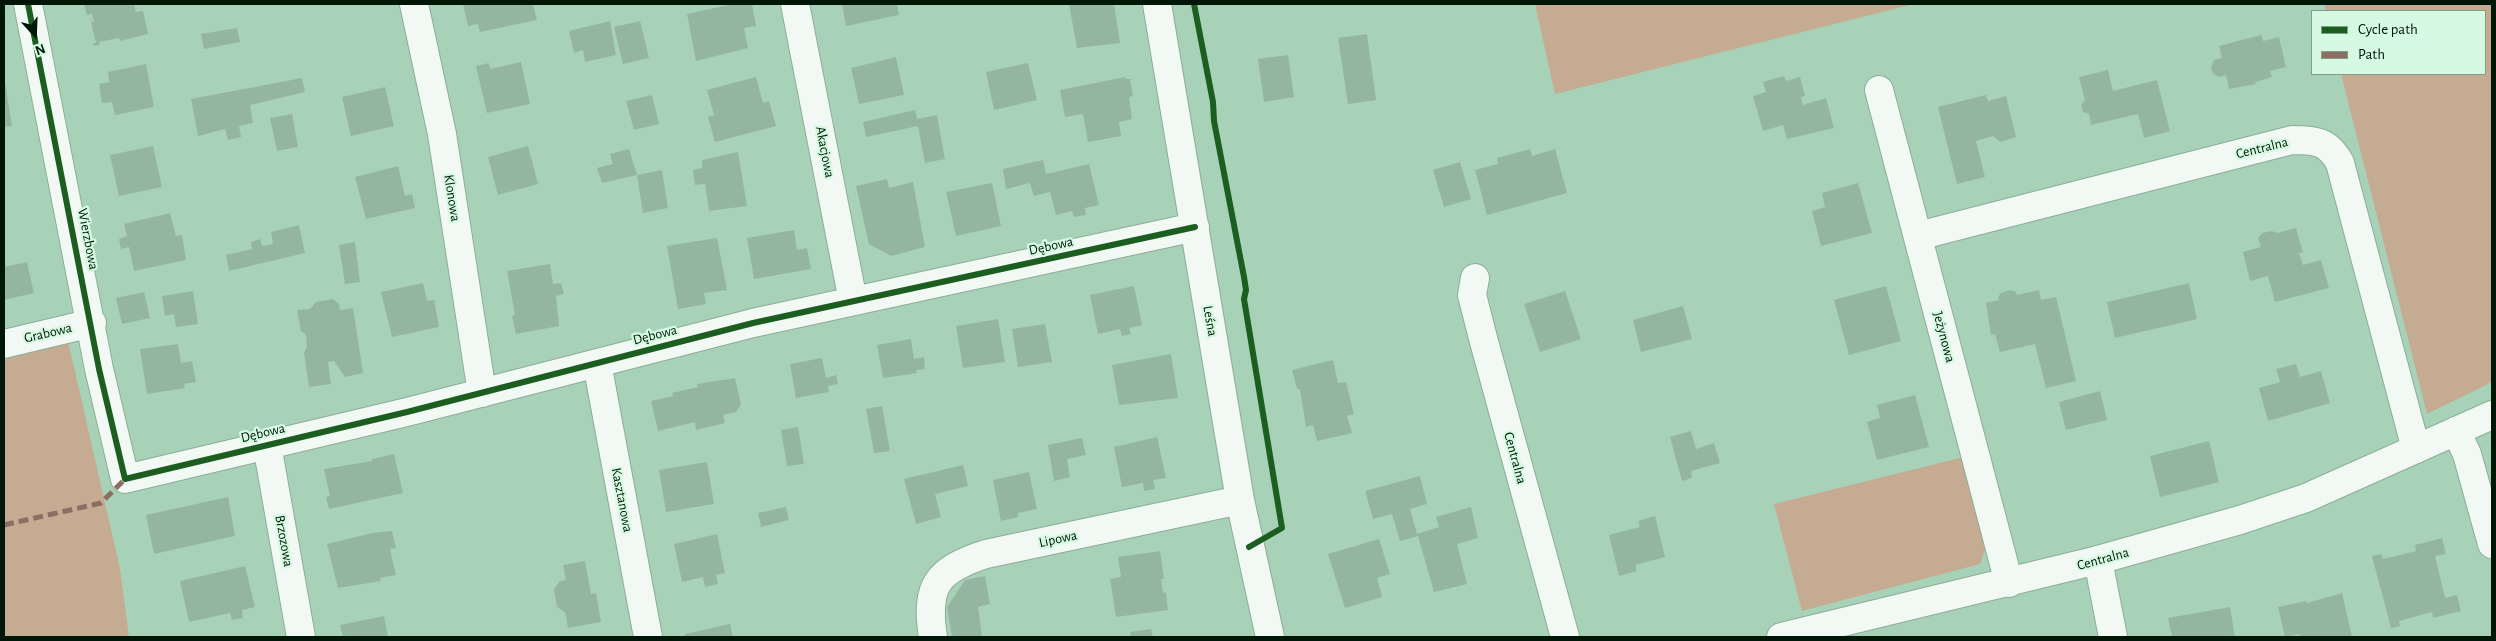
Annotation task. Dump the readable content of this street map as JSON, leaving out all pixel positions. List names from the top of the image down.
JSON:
{
  "streets": {
    "street": [
      "Centralna",
      "Akacjowa",
      "Klonowa",
      "Wierzbowa",
      "Dębowa",
      "Leśna",
      "Grabowa",
      "Jeżynowa",
      "Kasztanowa",
      "Lipowa",
      "Brzozowa"
    ]
  },
  "crossings": [
    ["Centralna", "Jeżynowa"],
    ["Akacjowa", "Dębowa"],
    ["Klonowa", "Dębowa"],
    ["Wierzbowa", "Dębowa"],
    ["Wierzbowa", "Grabowa"],
    ["Dębowa", "Leśna"],
    ["Dębowa", "Kasztanowa"],
    ["Dębowa", "Brzozowa"],
    ["Leśna", "Lipowa"]
  ],
  "legend": ["Cycle path", "Path"],
  "north": "bottom"
}
